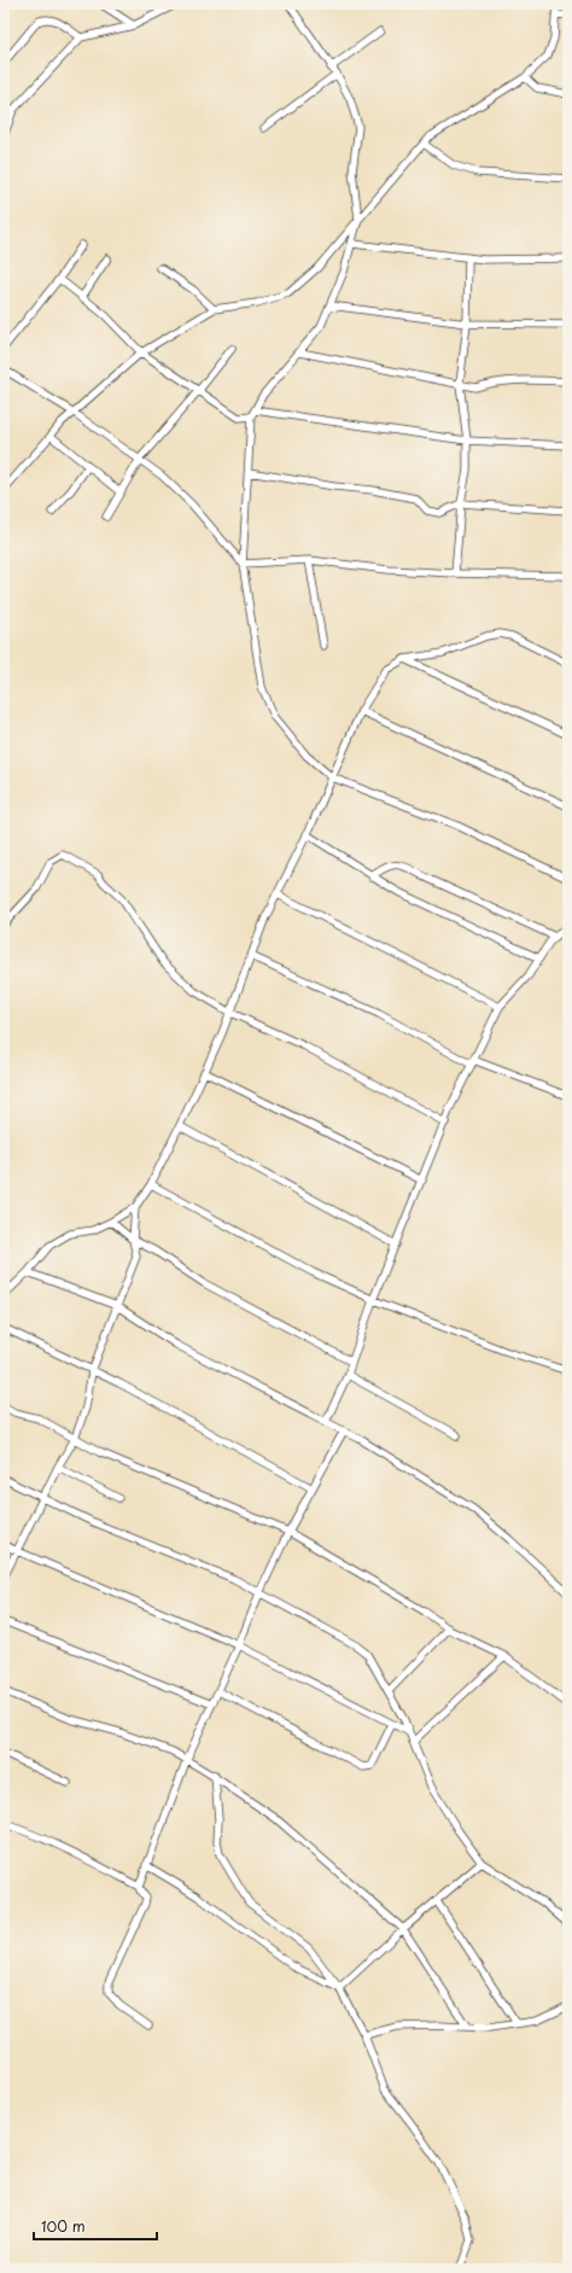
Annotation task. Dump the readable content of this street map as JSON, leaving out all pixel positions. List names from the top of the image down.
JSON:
{
  "scale_bar": "100 m"
}
